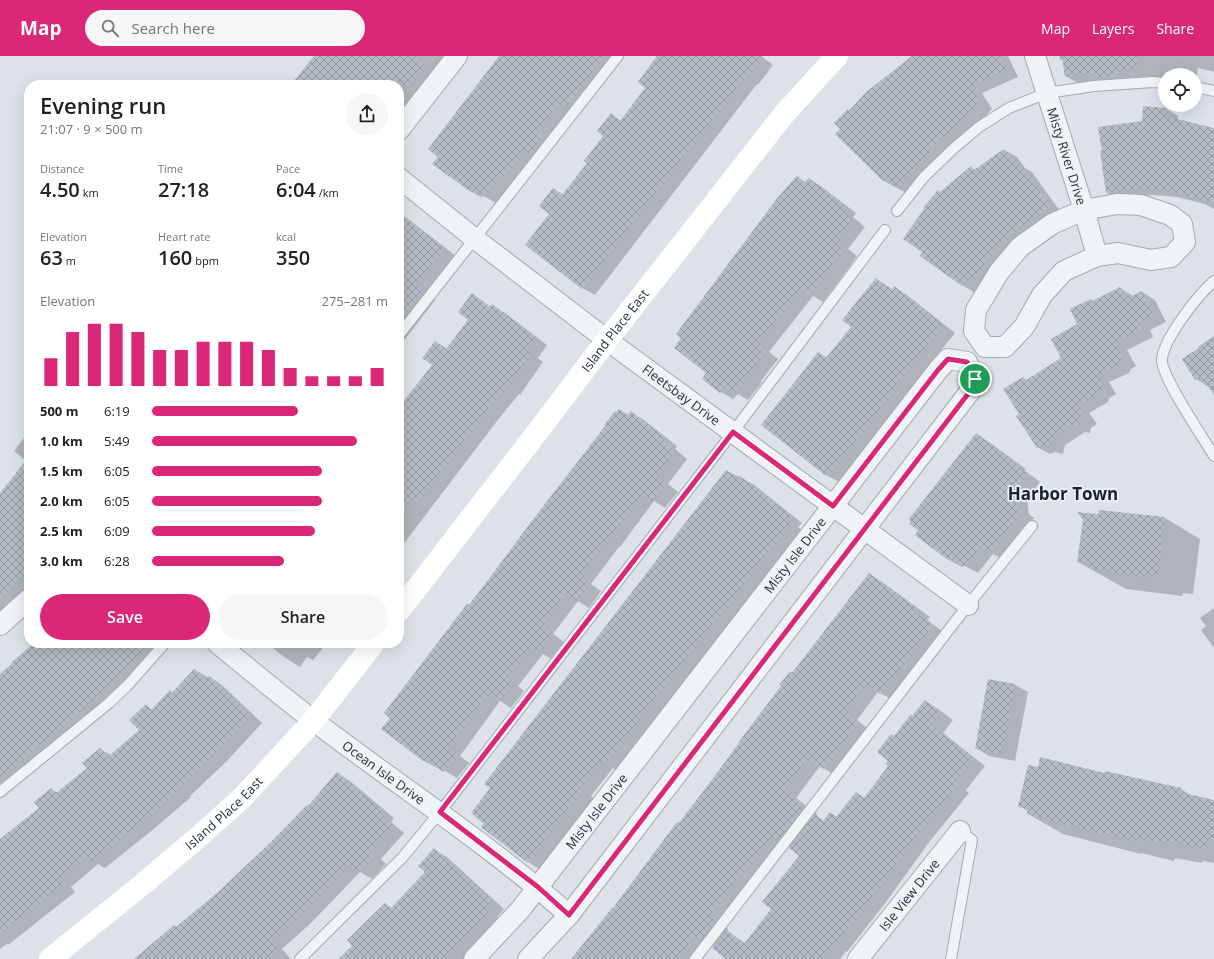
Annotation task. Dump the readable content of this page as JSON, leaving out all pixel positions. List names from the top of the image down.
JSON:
{
  "streets": {
    "street": [
      "Misty River Drive",
      "Island Place East",
      "Fleetsbay Drive",
      "Misty Isle Drive",
      "Ocean Isle Drive",
      "Isle View Drive"
    ]
  },
  "crossings": [
    ["Island Place East", "Fleetsbay Drive"],
    ["Island Place East", "Ocean Isle Drive"],
    ["Fleetsbay Drive", "Misty Isle Drive"],
    ["Misty Isle Drive", "Ocean Isle Drive"]
  ],
  "districts": ["Harbor Town"],
  "page": {
    "header": "Map",
    "search": "Search here",
    "nav": ["Map", "Layers", "Share"],
    "heading": ["Evening run", "21:07 · 9 × 500 m"],
    "stats": [
      ["Distance", "4.50 km"],
      ["Time", "27:18"],
      ["Pace", "6:04 /km"],
      ["Elevation", "63 m"],
      ["Heart rate", "160 bpm"],
      ["kcal", "350"]
    ],
    "chart": ["Elevation", "275–281 m"],
    "list": [
      {
        "name": "500 m",
        "note": "6:19"
      },
      {
        "name": "1.0 km",
        "note": "5:49"
      },
      {
        "name": "1.5 km",
        "note": "6:05"
      },
      {
        "name": "2.0 km",
        "note": "6:05"
      },
      {
        "name": "2.5 km",
        "note": "6:09"
      },
      {
        "name": "3.0 km",
        "note": "6:28"
      }
    ],
    "buttons": ["Save", "Share"]
  }
}
